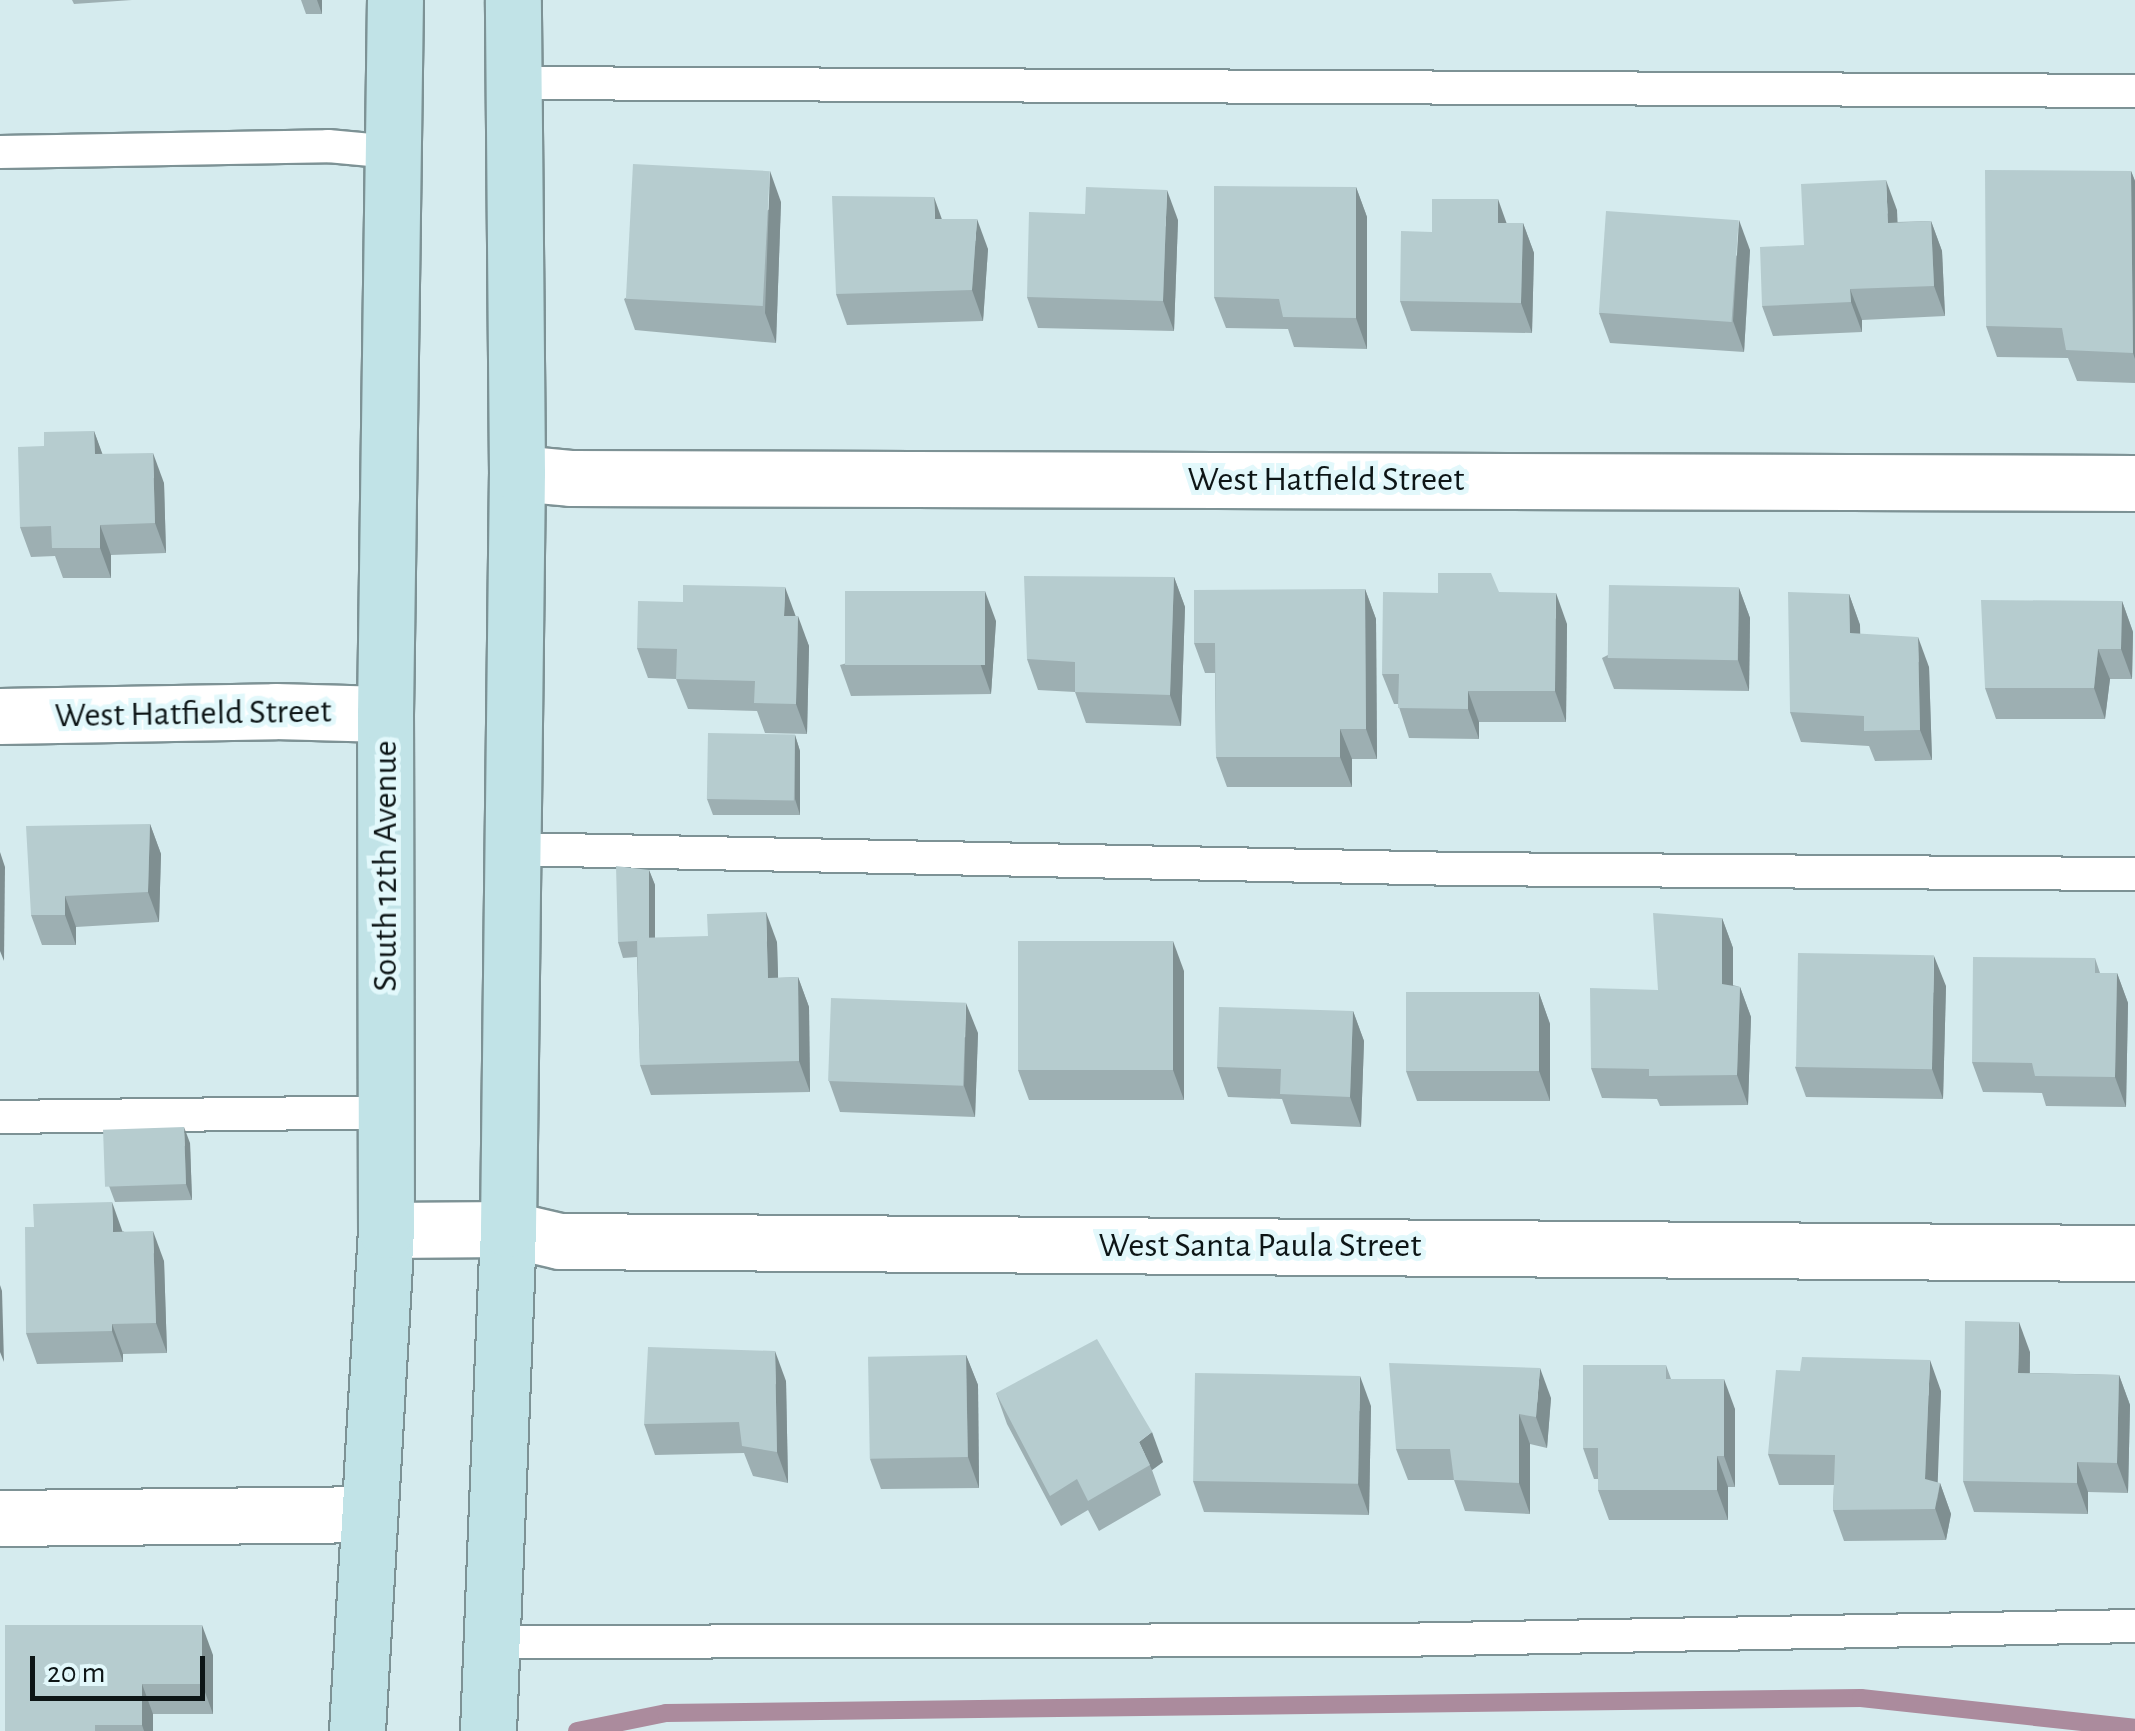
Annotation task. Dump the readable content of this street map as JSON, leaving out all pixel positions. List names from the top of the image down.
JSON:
{
  "streets": {
    "main road": ["South 12th Avenue"],
    "street": ["West Hatfield Street", "West Santa Paula Street"]
  },
  "crossings": [
    ["West Hatfield Street", "South 12th Avenue"],
    ["South 12th Avenue", "West Santa Paula Street"]
  ],
  "scale_bar": "20 m"
}
